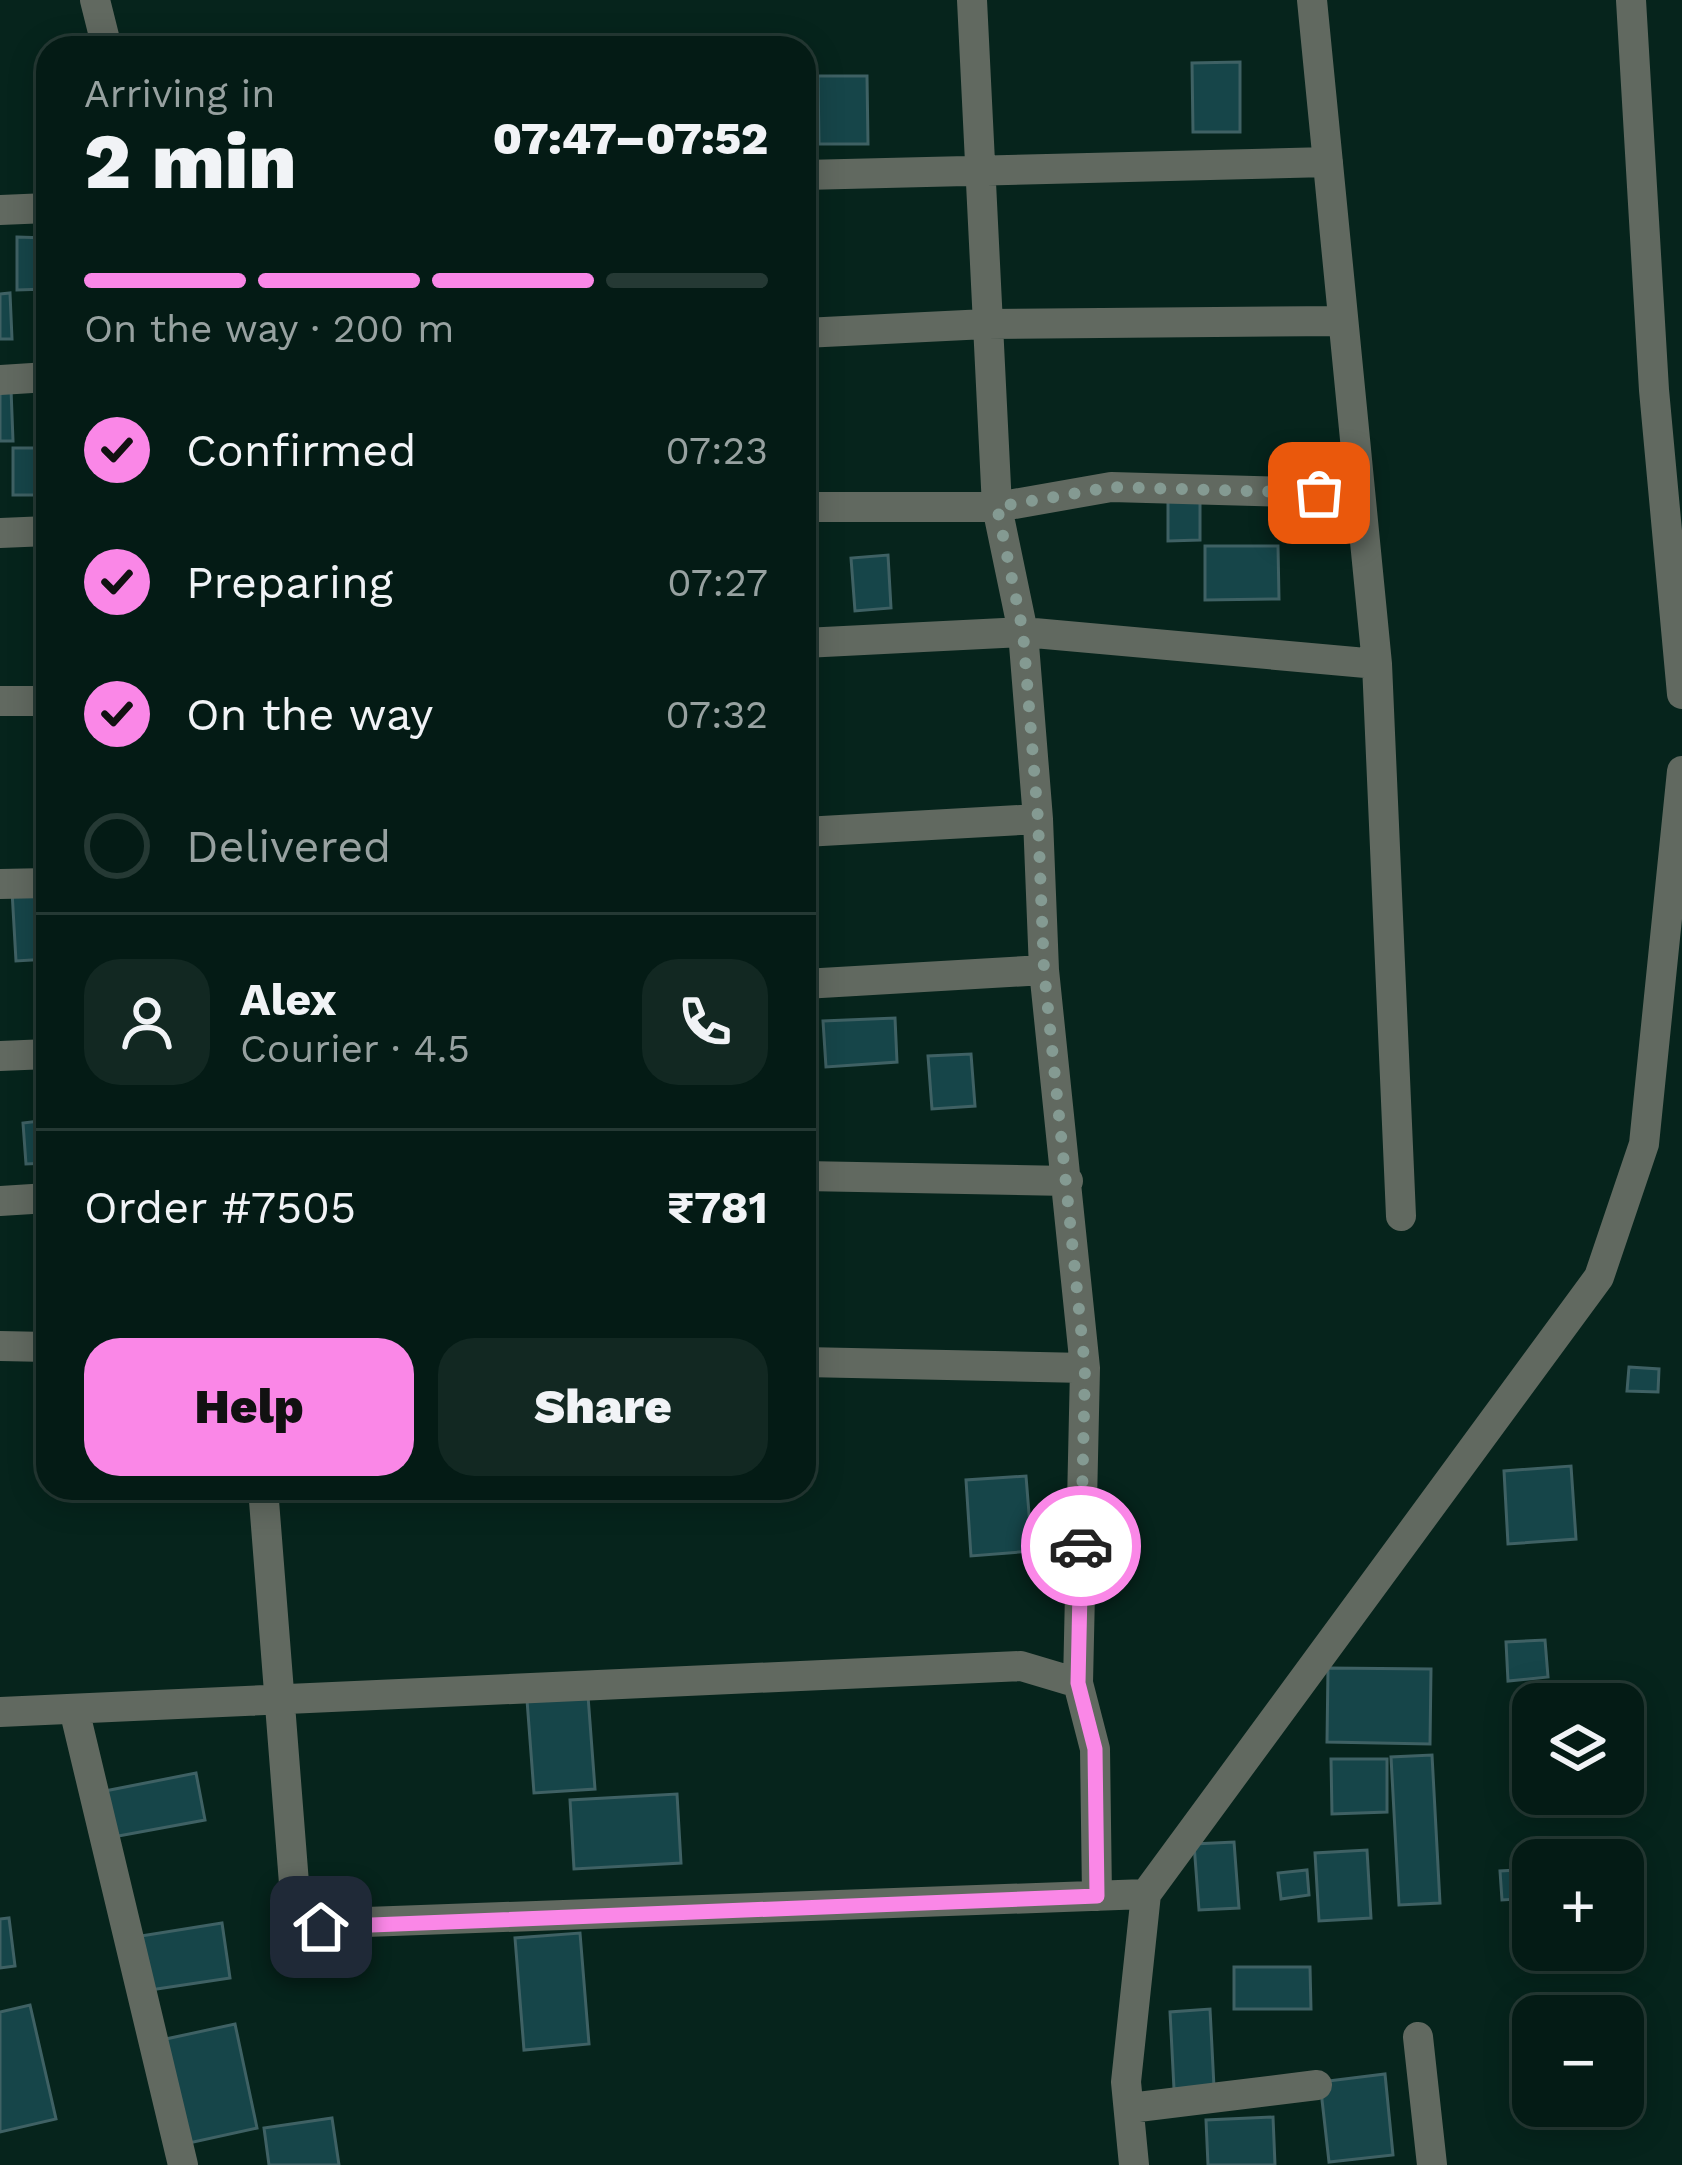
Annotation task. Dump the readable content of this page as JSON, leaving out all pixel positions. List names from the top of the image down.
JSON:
{
  "page": {
    "heading": ["2 min", "Arriving in", "07:47–07:52"],
    "panel": [
      "Alex",
      "Courier · 4.5",
      "Order #7505",
      "₹781"
    ],
    "bar": "On the way · 200 m",
    "list": [
      ["Confirmed", "07:23"],
      ["Preparing", "07:27"],
      ["On the way", "07:32"],
      "Delivered"
    ],
    "buttons": ["Help", "Share"],
    "map_buttons": ["+", "−"]
  }
}
